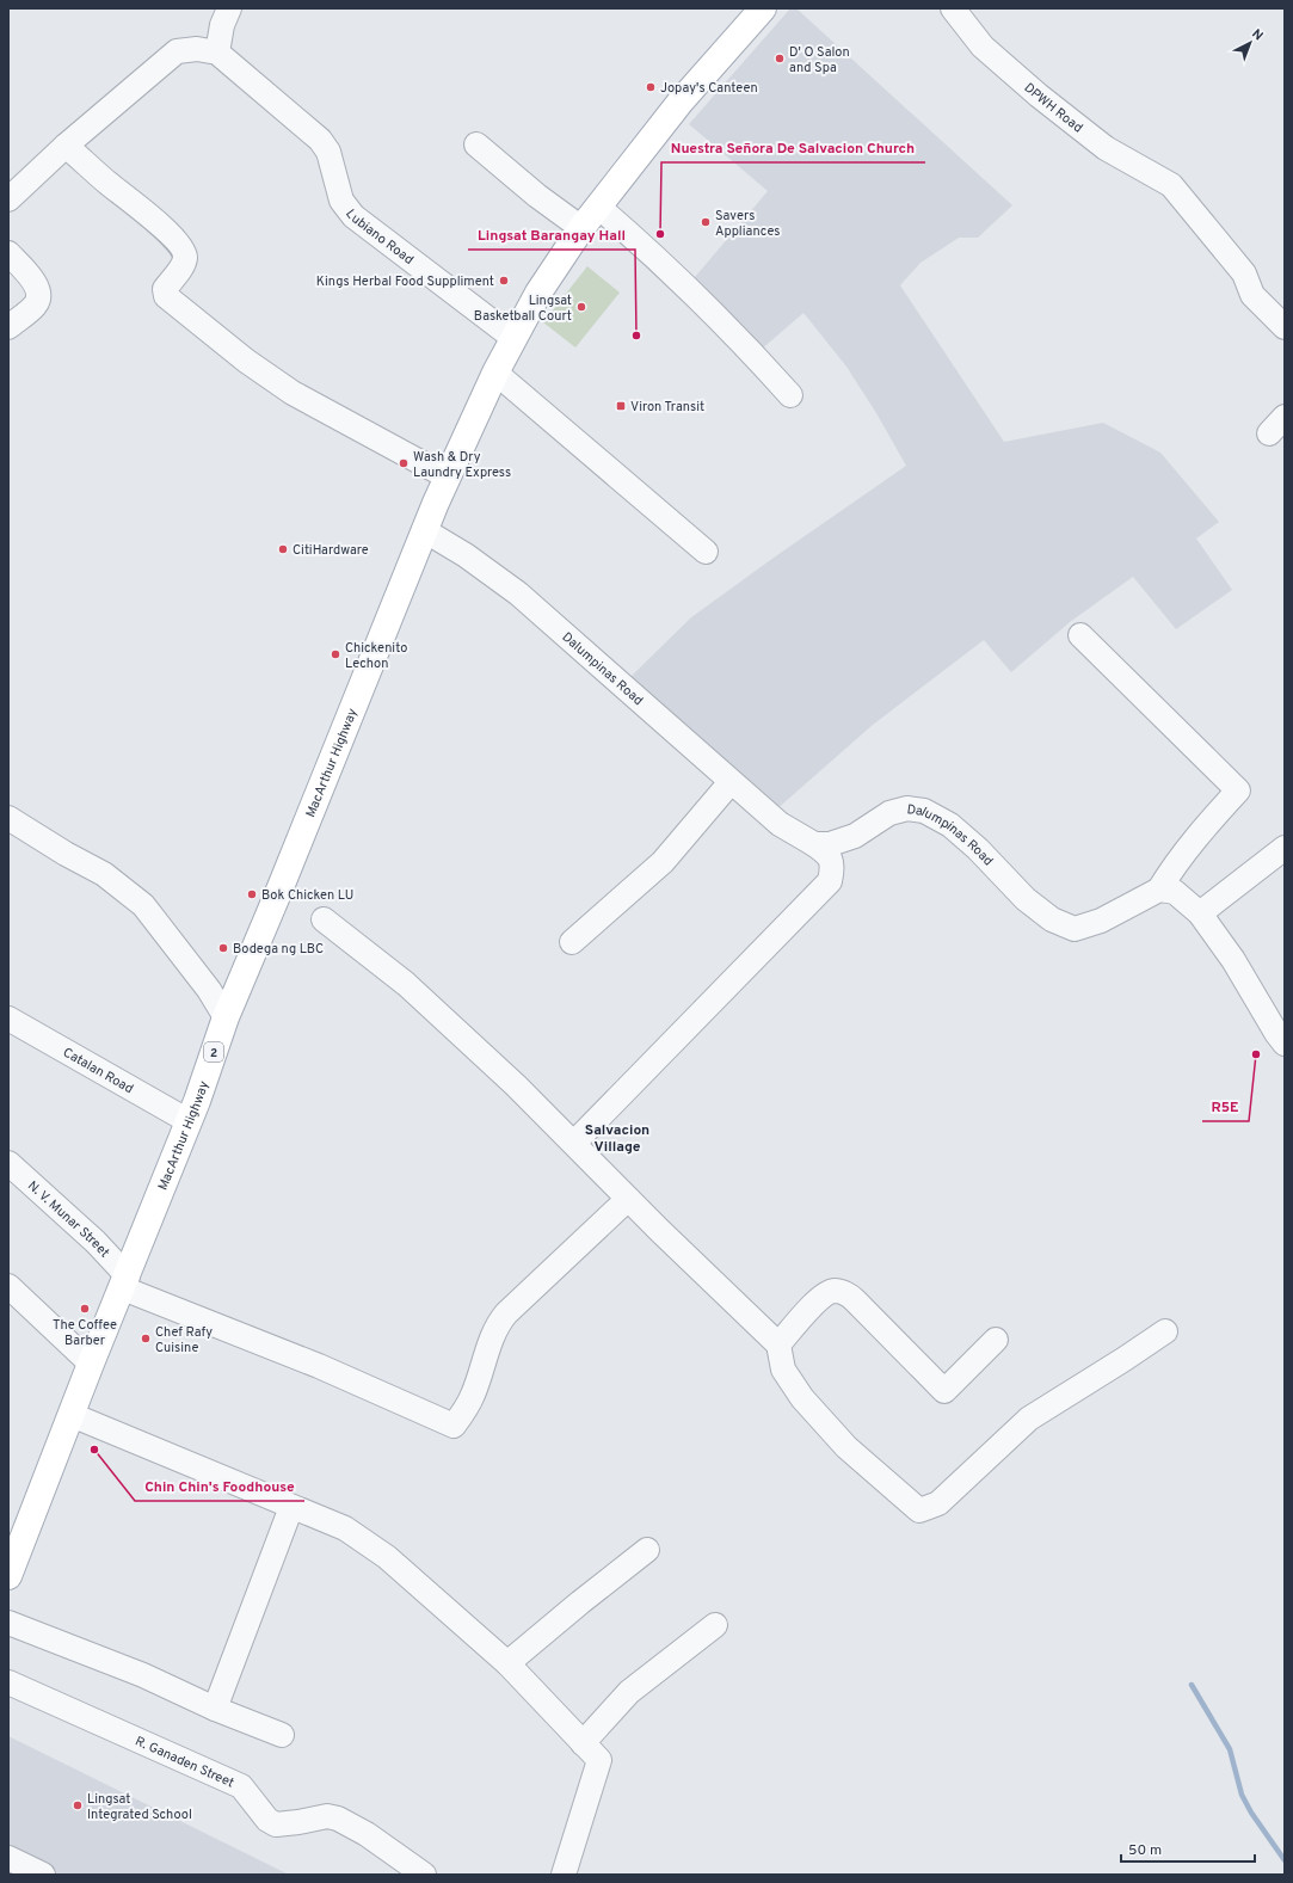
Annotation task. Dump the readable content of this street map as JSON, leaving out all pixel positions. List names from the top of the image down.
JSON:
{
  "streets": {
    "main road": ["MacArthur Highway", "2"],
    "street": [
      "DPWH Road",
      "Lubiano Road",
      "Dalumpinas Road",
      "Catalan Road",
      "N. V. Munar Street",
      "R. Ganaden Street"
    ]
  },
  "crossings": [
    ["Lubiano Road", "MacArthur Highway"],
    ["Dalumpinas Road", "MacArthur Highway"],
    ["MacArthur Highway", "Catalan Road"],
    ["MacArthur Highway", "N. V. Munar Street"]
  ],
  "districts": ["Salvacion Village"],
  "places": {
    "other": [
      "D' O Salon and Spa",
      "Jopay's Canteen",
      "Savers Appliances",
      "Nuestra Señora De Salvacion Church",
      "Kings Herbal Food Suppliment",
      "Lingsat Basketball Court",
      "Lingsat Barangay Hall",
      "Wash & Dry Laundry Express",
      "CitiHardware",
      "Chickenito Lechon",
      "Bok Chicken LU",
      "Bodega ng LBC",
      "R5E",
      "The Coffee Barber",
      "Chef Rafy Cuisine",
      "Chin Chin's Foodhouse",
      "Lingsat Integrated School"
    ],
    "transit": ["Viron Transit"]
  },
  "scale_bar": "50 m",
  "north": "top right"
}
